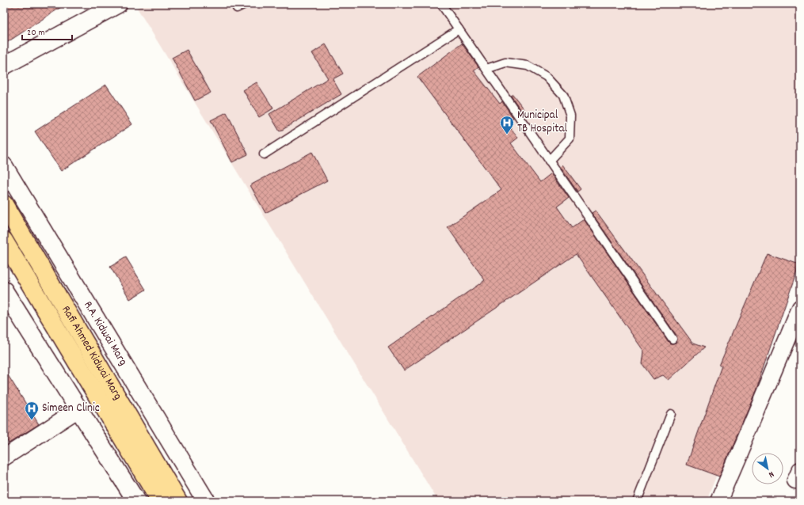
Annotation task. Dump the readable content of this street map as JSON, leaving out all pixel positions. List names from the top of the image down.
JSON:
{
  "streets": {
    "main road": ["Rafi Ahmed Kidwai Marg"],
    "street": ["R.A. Kidwai Marg"]
  },
  "places": {
    "hospital": ["Municipal TB Hospital", "Simeen Clinic"]
  },
  "scale_bar": "20 m",
  "north": "bottom right"
}
